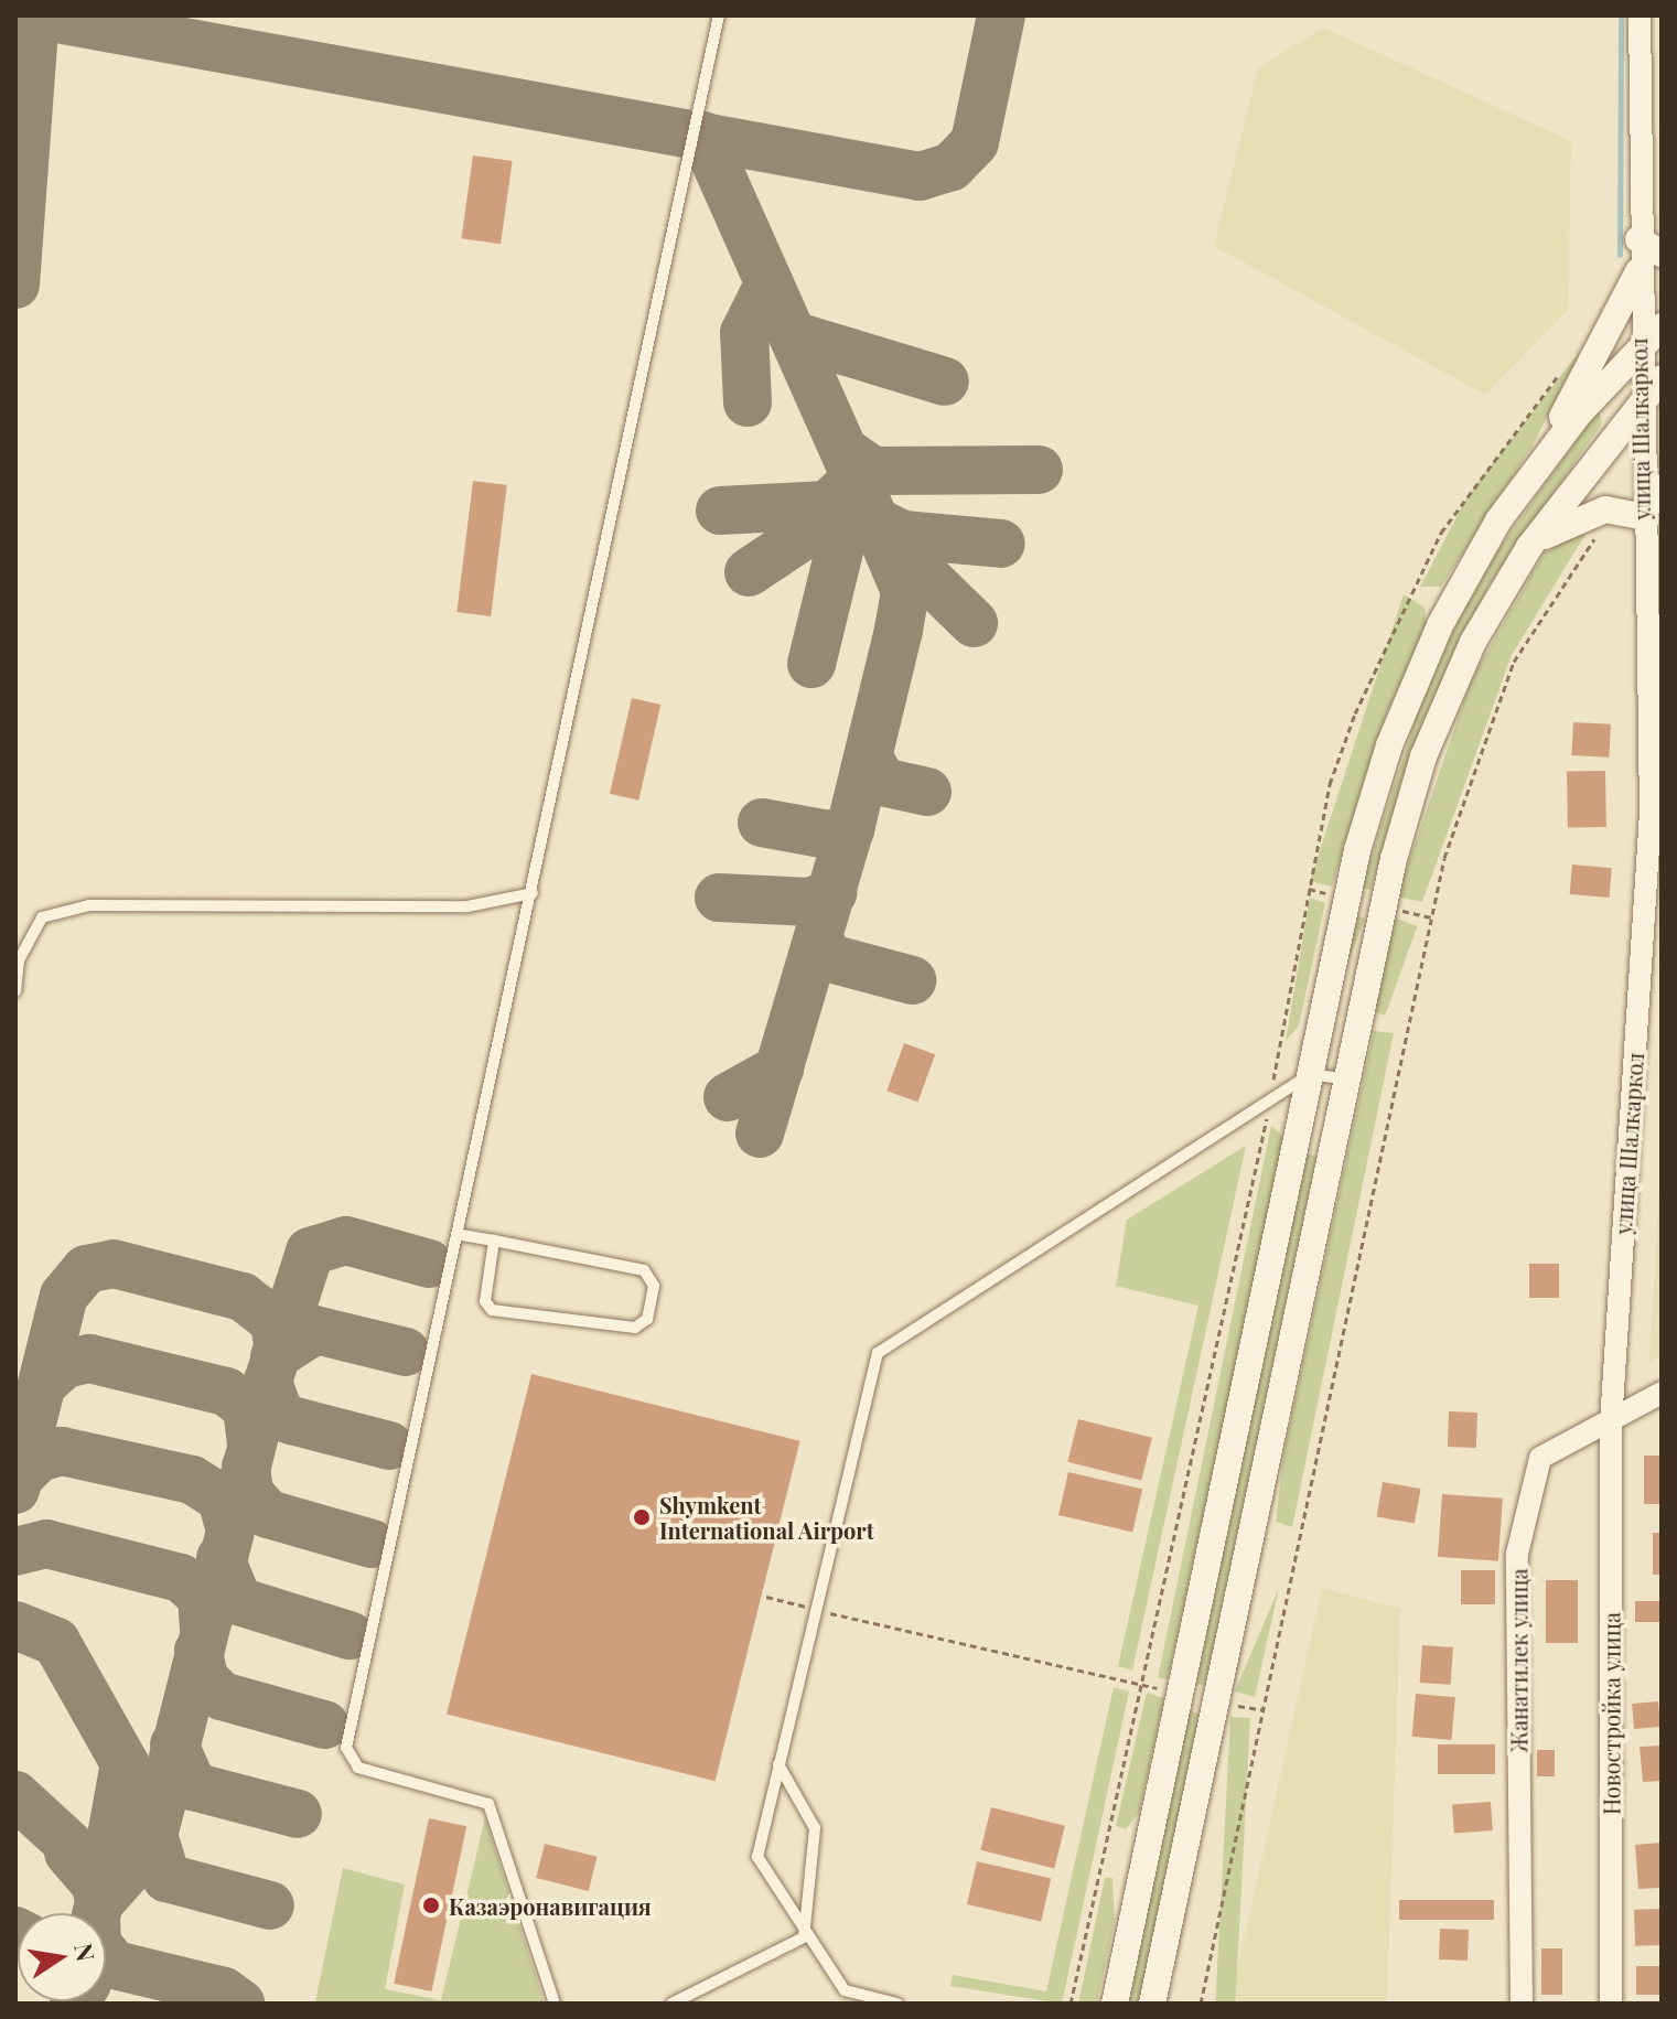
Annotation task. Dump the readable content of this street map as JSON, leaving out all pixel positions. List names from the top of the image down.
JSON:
{
  "streets": {
    "street": ["улица Шалкаркол", "Жанатилек улица", "Новостройка улица"]
  },
  "crossings": [
    ["улица Шалкаркол", "Жанатилек улица"],
    ["улица Шалкаркол", "Новостройка улица"],
    ["Жанатилек улица", "Новостройка улица"]
  ],
  "places": ["Shymkent International Airport", "Казаэронавигация"],
  "north": "right"
}
